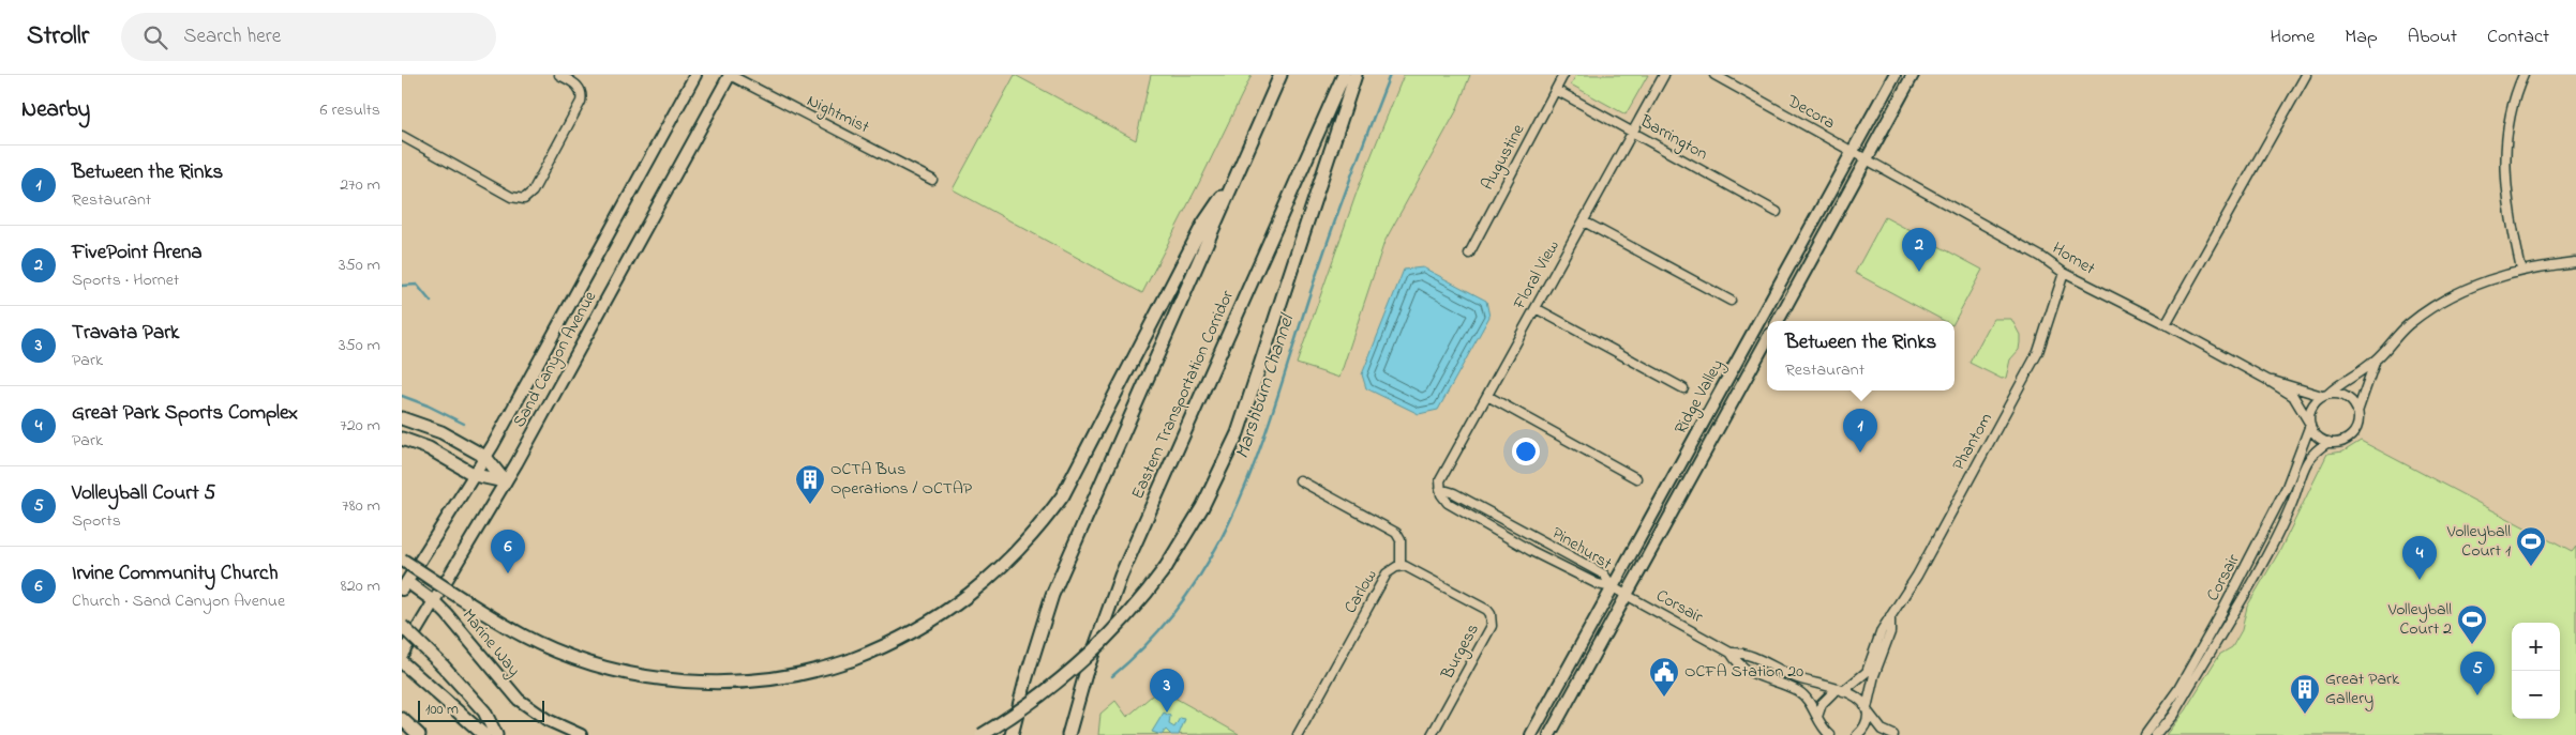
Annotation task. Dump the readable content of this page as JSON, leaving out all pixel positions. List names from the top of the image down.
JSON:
{
  "streets": {
    "highway": ["Eastern Transportation Corridor"],
    "main road": ["Sand Canyon Avenue", "Ridge Valley", "Marine Way"],
    "street": [
      "Decora",
      "Nightmist",
      "Barrington",
      "Augustine",
      "Hornet",
      "Floral View",
      "Phantom",
      "Pinehurst",
      "Corsair",
      "Carlow",
      "Burgess"
    ]
  },
  "crossings": [
    ["Decora", "Hornet"],
    ["Decora", "Ridge Valley"],
    ["Nightmist", "Sand Canyon Avenue"],
    ["Barrington", "Augustine"],
    ["Barrington", "Floral View"],
    ["Hornet", "Phantom"],
    ["Hornet", "Corsair"],
    ["Floral View", "Pinehurst"],
    ["Sand Canyon Avenue", "Marine Way"],
    ["Ridge Valley", "Pinehurst"],
    ["Ridge Valley", "Corsair"],
    ["Phantom", "Corsair"],
    ["Pinehurst", "Corsair"],
    ["Carlow", "Burgess"]
  ],
  "water": ["Marshburn Channel"],
  "places": {
    "building": ["OCTA Bus Operations / OCTAP", "Great Park Gallery"],
    "sports": ["Volleyball Court 1", "Volleyball Court 2"],
    "public building": ["OCFA Station 20"]
  },
  "scale_bar": "100 m",
  "page": {
    "header": "Strollr",
    "search": "Search here",
    "nav": [
      "Home",
      "Map",
      "About",
      "Contact"
    ],
    "heading": ["Nearby", "6 results"],
    "list": [
      {
        "mark": "1",
        "name": "Between the Rinks",
        "note": "Restaurant",
        "value": "270 m"
      },
      {
        "mark": "2",
        "name": "FivePoint Arena",
        "note": "Sports · Hornet",
        "value": "350 m"
      },
      {
        "mark": "3",
        "name": "Travata Park",
        "note": "Park",
        "value": "350 m"
      },
      {
        "mark": "4",
        "name": "Great Park Sports Complex",
        "note": "Park",
        "value": "720 m"
      },
      {
        "mark": "5",
        "name": "Volleyball Court 5",
        "note": "Sports",
        "value": "780 m"
      },
      {
        "mark": "6",
        "name": "Irvine Community Church",
        "note": "Church · Sand Canyon Avenue",
        "value": "820 m"
      }
    ],
    "pins": [
      "2",
      "1",
      "6",
      "4",
      "5",
      "3"
    ],
    "popup": ["Between the Rinks", "Restaurant"],
    "map_buttons": ["+", "−"],
    "scale": "100 m"
  }
}
